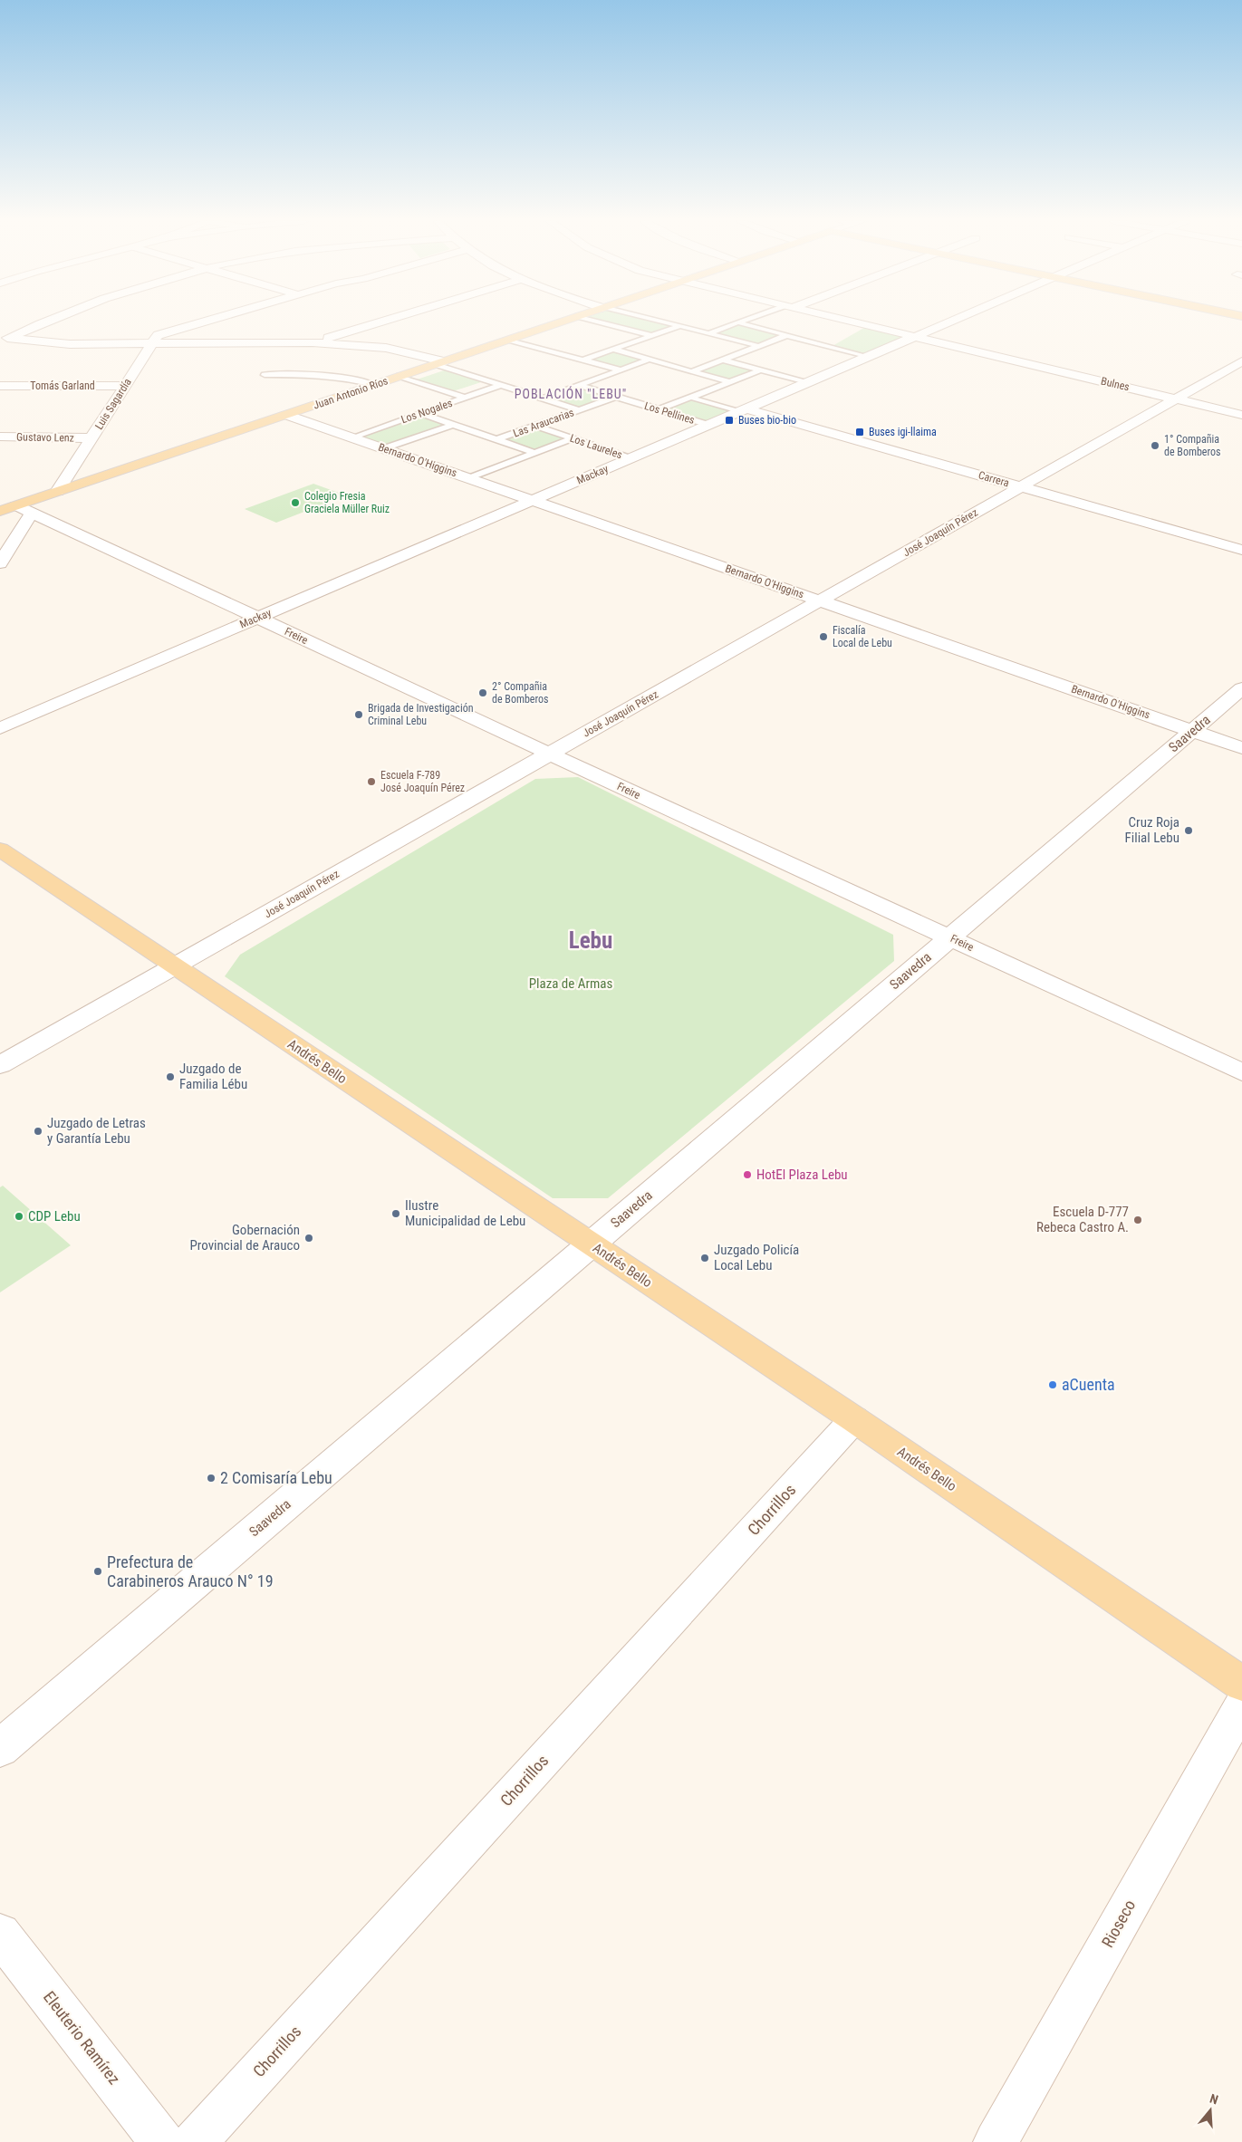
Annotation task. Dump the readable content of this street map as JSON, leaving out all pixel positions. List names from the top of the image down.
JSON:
{
  "streets": {
    "main road": ["Juan Antonio Ríos", "Andrés Bello"],
    "street": [
      "Bulnes",
      "Tomás Garland",
      "Luis Sagardía",
      "Gustavo Lenz",
      "Bernardo O'Higgins",
      "Mackay",
      "Carrera",
      "José Joaquín Pérez",
      "Freire",
      "Saavedra",
      "Chorrillos",
      "Rioseco",
      "Eleuterio Ramírez"
    ],
    "lane": [
      "Los Nogales",
      "Los Pellines",
      "Las Araucarias",
      "Los Laureles"
    ]
  },
  "crossings": [
    ["Bulnes", "Mackay"],
    ["Bulnes", "José Joaquín Pérez"],
    ["Tomás Garland", "Luis Sagardía"],
    ["Juan Antonio Ríos", "Luis Sagardía"],
    ["Juan Antonio Ríos", "Bernardo O'Higgins"],
    ["Juan Antonio Ríos", "Freire"],
    ["Luis Sagardía", "Gustavo Lenz"],
    ["Los Nogales", "Bernardo O'Higgins"],
    ["Los Pellines", "Las Araucarias"],
    ["Los Pellines", "Mackay"],
    ["Los Pellines", "Carrera"],
    ["Las Araucarias", "Los Laureles"],
    ["Los Laureles", "Mackay"],
    ["Bernardo O'Higgins", "Mackay"],
    ["Bernardo O'Higgins", "José Joaquín Pérez"],
    ["Bernardo O'Higgins", "Saavedra"],
    ["Mackay", "Carrera"],
    ["Mackay", "Freire"],
    ["Carrera", "José Joaquín Pérez"],
    ["José Joaquín Pérez", "Freire"],
    ["José Joaquín Pérez", "Andrés Bello"],
    ["Freire", "Saavedra"],
    ["Saavedra", "Andrés Bello"],
    ["Andrés Bello", "Chorrillos"]
  ],
  "districts": ["POBLACIÓN \"LEBU\"", "Lebu"],
  "parks": ["Plaza de Armas"],
  "places": {
    "transit": ["Buses bio-bio", "Buses igi-llaima"],
    "other": [
      "1° Compañia de Bomberos",
      "Colegio Fresia Graciela Müller Ruiz",
      "Fiscalía Local de Lebu",
      "2° Compañia de Bomberos",
      "Brigada de Investigación Criminal Lebu",
      "Escuela F-789 José Joaquín Pérez",
      "Cruz Roja Filial Lebu",
      "Juzgado de Familia Lébu",
      "Juzgado de Letras y Garantía Lebu",
      "HotEl Plaza Lebu",
      "Ilustre Municipalidad de Lebu",
      "CDP Lebu",
      "Escuela D-777 Rebeca Castro A.",
      "Gobernación Provincial de Arauco",
      "Juzgado Policía Local Lebu",
      "aCuenta",
      "2 Comisaría Lebu",
      "Prefectura de Carabineros Arauco N° 19"
    ]
  },
  "north": "top"
}
